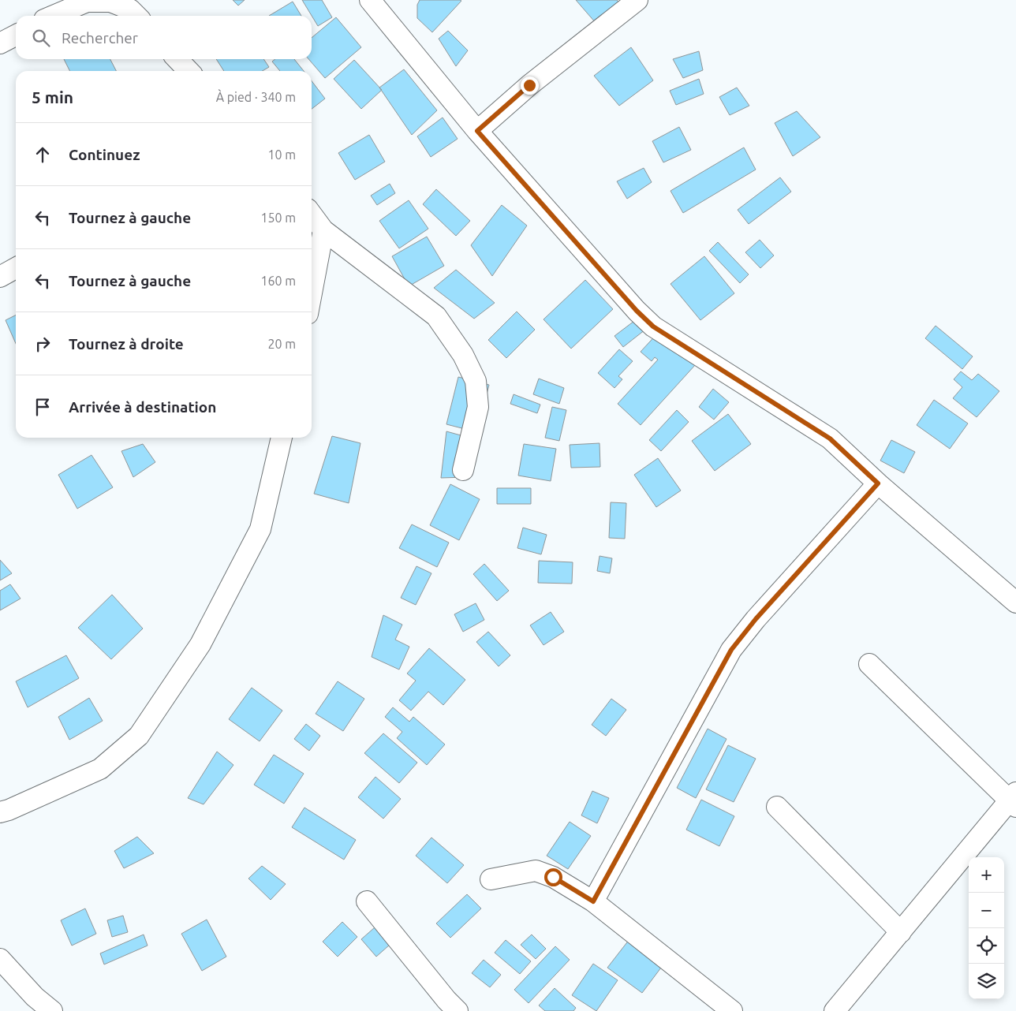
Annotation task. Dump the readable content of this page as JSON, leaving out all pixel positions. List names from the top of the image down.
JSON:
{
  "page": {
    "search": "Rechercher",
    "heading": ["5 min", "À pied · 340 m"],
    "list": [
      ["Continuez", "10 m"],
      ["Tournez à gauche", "150 m"],
      ["Tournez à gauche", "160 m"],
      ["Tournez à droite", "20 m"],
      "Arrivée à destination"
    ],
    "map_buttons": ["+", "−"]
  }
}
